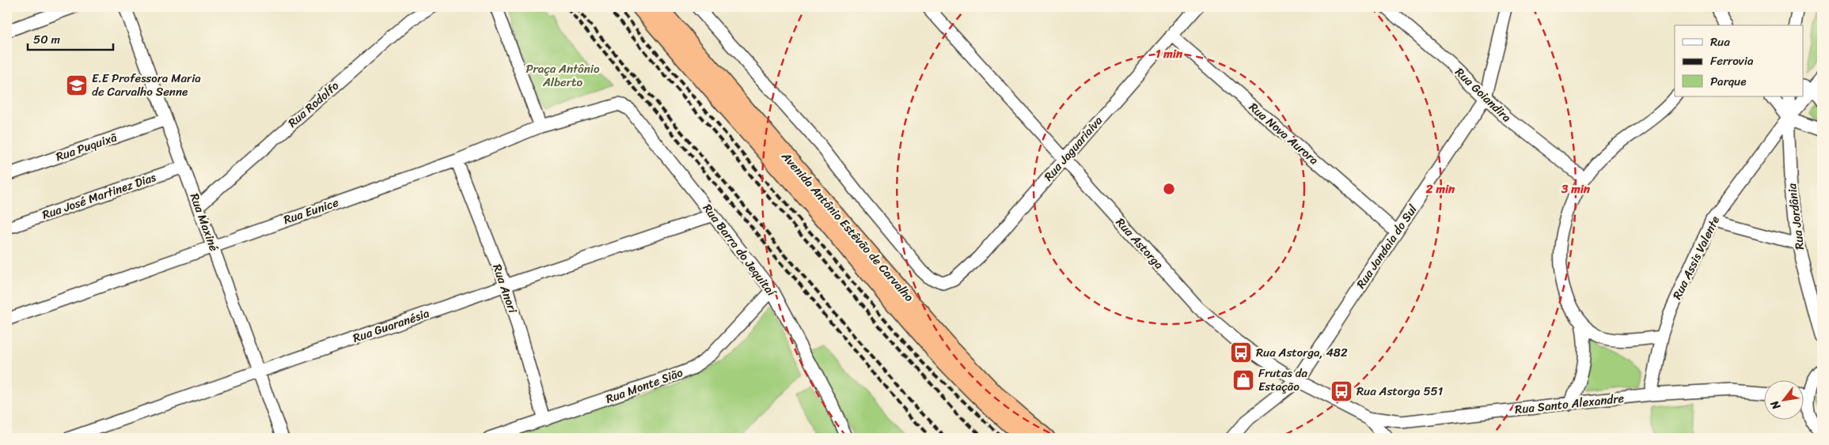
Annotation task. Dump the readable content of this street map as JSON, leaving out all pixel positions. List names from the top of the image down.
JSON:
{
  "streets": {
    "highway": ["Avenida Antônio Estêvão de Carvalho"],
    "street": [
      "Rua Goiandira",
      "Rua Rodolfo",
      "Rua Nova Aurora",
      "Rua Puquixã",
      "Rua Jaguariaiva",
      "Rua José Martinez Dias",
      "Rua Eunice",
      "Rua Jordânia",
      "Rua Maxiné",
      "Rua Astorga",
      "Rua Jandaia do Sul",
      "Rua Barra do Jequitaí",
      "Rua Assis Valente",
      "Rua Anori",
      "Rua Guaranésia",
      "Rua Monte Sião",
      "Rua Santo Alexandre"
    ]
  },
  "crossings": [
    ["Rua Goiandira", "Rua Jandaia do Sul"],
    ["Rua Rodolfo", "Rua Maxiné"],
    ["Rua Nova Aurora", "Rua Jaguariaiva"],
    ["Rua Nova Aurora", "Rua Jandaia do Sul"],
    ["Rua Puquixã", "Rua Maxiné"],
    ["Rua Jaguariaiva", "Rua Astorga"],
    ["Rua José Martinez Dias", "Rua Maxiné"],
    ["Rua Eunice", "Rua Maxiné"],
    ["Rua Eunice", "Rua Barra do Jequitaí"],
    ["Rua Eunice", "Rua Anori"],
    ["Rua Jordânia", "Rua Assis Valente"],
    ["Rua Maxiné", "Rua Guaranésia"],
    ["Rua Astorga", "Rua Jandaia do Sul"],
    ["Rua Astorga", "Rua Santo Alexandre"],
    ["Rua Barra do Jequitaí", "Rua Guaranésia"],
    ["Rua Barra do Jequitaí", "Rua Monte Sião"],
    ["Rua Assis Valente", "Rua Santo Alexandre"],
    ["Rua Anori", "Rua Guaranésia"],
    ["Rua Anori", "Rua Monte Sião"]
  ],
  "parks": ["Praça Antônio Alberto"],
  "places": {
    "school or university": ["E.E Professora Maria de Carvalho Senne"],
    "bus stop": ["Rua Astorga, 482", "Rua Astorga 551"],
    "shop": ["Frutas da Estação"]
  },
  "legend": ["Rua", "Ferrovia", "Parque"],
  "scale_bar": "50 m",
  "north": "bottom left",
  "rings": ["1 min", "2 min", "3 min"]
}
